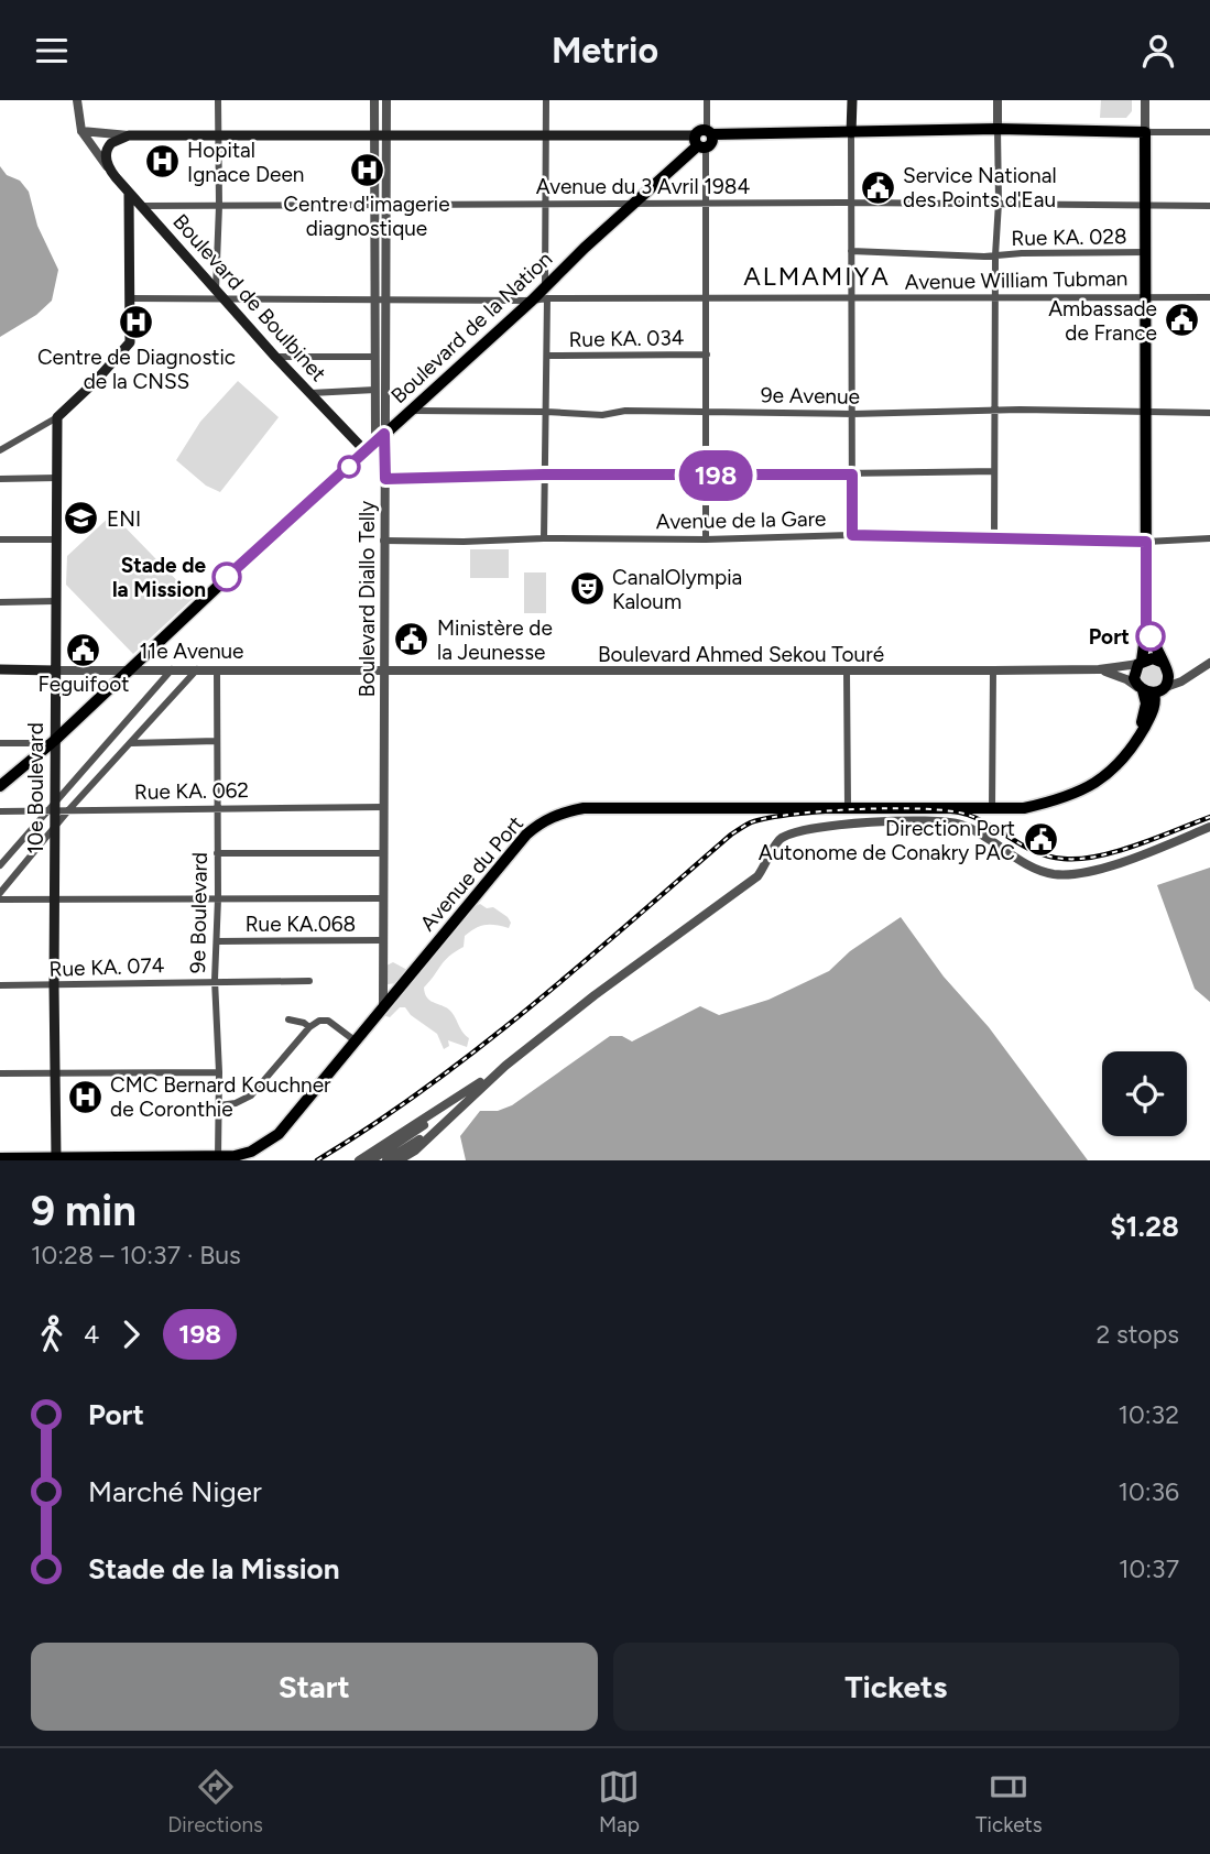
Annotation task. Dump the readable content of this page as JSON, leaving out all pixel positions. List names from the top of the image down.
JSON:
{
  "streets": {
    "main road": [
      "Boulevard de Boulbinet",
      "Boulevard de la Nation",
      "11e Avenue",
      "10e Boulevard",
      "Avenue du Port"
    ],
    "street": [
      "Avenue du 3 Avril 1984",
      "Rue KA. 028",
      "Avenue William Tubman",
      "Rue KA. 034",
      "9e Avenue",
      "Avenue de la Gare",
      "Boulevard Diallo Telly",
      "Boulevard Ahmed Sekou Touré",
      "Rue KA. 062",
      "9e Boulevard",
      "Rue KA.068",
      "Rue KA. 074"
    ]
  },
  "crossings": [
    ["Avenue du 3 Avril 1984", "Boulevard de Boulbinet"],
    ["Avenue du 3 Avril 1984", "Boulevard de la Nation"],
    ["Avenue du 3 Avril 1984", "Boulevard Diallo Telly"],
    ["Avenue William Tubman", "Boulevard de la Nation"],
    ["Boulevard de Boulbinet", "Boulevard de la Nation"],
    ["Boulevard de la Nation", "9e Avenue"],
    ["Boulevard de la Nation", "Boulevard Diallo Telly"],
    ["Boulevard de la Nation", "11e Avenue"],
    ["Boulevard de la Nation", "10e Boulevard"],
    ["Avenue de la Gare", "Boulevard Diallo Telly"],
    ["Boulevard Diallo Telly", "11e Avenue"],
    ["Boulevard Diallo Telly", "Boulevard Ahmed Sekou Touré"],
    ["Boulevard Diallo Telly", "Rue KA. 062"],
    ["Boulevard Diallo Telly", "Avenue du Port"],
    ["Boulevard Diallo Telly", "Rue KA.068"],
    ["11e Avenue", "Boulevard Ahmed Sekou Touré"],
    ["11e Avenue", "10e Boulevard"],
    ["11e Avenue", "9e Boulevard"],
    ["Boulevard Ahmed Sekou Touré", "Avenue du Port"],
    ["10e Boulevard", "Rue KA. 062"],
    ["10e Boulevard", "Avenue du Port"],
    ["10e Boulevard", "Rue KA. 074"],
    ["Rue KA. 062", "9e Boulevard"],
    ["Avenue du Port", "9e Boulevard"],
    ["9e Boulevard", "Rue KA.068"],
    ["9e Boulevard", "Rue KA. 074"]
  ],
  "districts": ["ALMAMIYA"],
  "places": {
    "hospital": [
      "Hopital Ignace Deen",
      "Centre d'imagerie diagnostique",
      "Centre de Diagnostic de la CNSS",
      "CMC Bernard Kouchner de Coronthie"
    ],
    "public building": [
      "Service National des Points d'Eau",
      "Ambassade de France",
      "Ministère de la Jeunesse",
      "Feguifoot",
      "Direction Port Autonome de Conakry PAC"
    ],
    "school or university": ["ENI"],
    "other": ["Stade de la Mission", "Port"],
    "theatre": ["CanalOlympia Kaloum"]
  },
  "lines": ["bus line 198"],
  "page": {
    "header": "Metrio",
    "on_map": "198",
    "heading": ["9 min", "10:28 – 10:37 · Bus", "$1.28"],
    "legs": ["4", "198", "2 stops"],
    "list": [
      {
        "name": "Port",
        "value": "10:32"
      },
      {
        "name": "Marché Niger",
        "value": "10:36"
      },
      {
        "name": "Stade de la Mission",
        "value": "10:37"
      }
    ],
    "buttons": ["Start", "Tickets"],
    "tabs": ["Directions", "Map", "Tickets"]
  }
}
